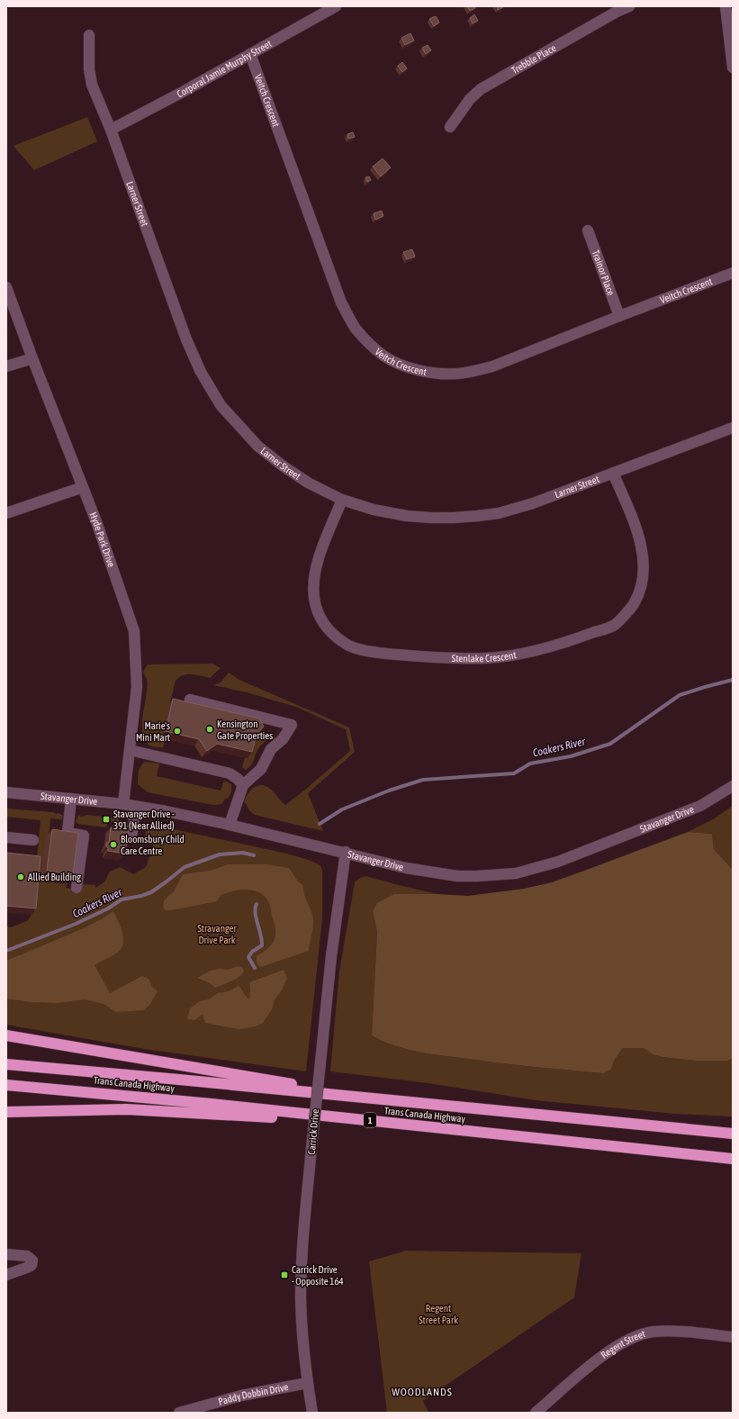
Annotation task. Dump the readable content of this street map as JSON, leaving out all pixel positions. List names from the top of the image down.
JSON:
{
  "streets": {
    "highway": ["Trans Canada Highway", "1"],
    "street": [
      "Trebble Place",
      "Corporal Jamie Murphy Street",
      "Veitch Crescent",
      "Larner Street",
      "Trainor Place",
      "Hyde Park Drive",
      "Stenlake Crescent",
      "Stavanger Drive",
      "Carrick Drive",
      "Regent Street",
      "Paddy Dobbin Drive"
    ]
  },
  "crossings": [
    ["Corporal Jamie Murphy Street", "Veitch Crescent"],
    ["Corporal Jamie Murphy Street", "Larner Street"],
    ["Veitch Crescent", "Trainor Place"],
    ["Larner Street", "Stenlake Crescent"],
    ["Hyde Park Drive", "Stavanger Drive"],
    ["Stavanger Drive", "Carrick Drive"],
    ["Carrick Drive", "Paddy Dobbin Drive"]
  ],
  "districts": ["WOODLANDS"],
  "water": ["Coakers River"],
  "parks": ["Stravanger Drive Park", "Regent Street Park"],
  "places": {
    "other": [
      "Kensington Gate Properties",
      "Marie's Mini Mart",
      "Bloomsbury Child Care Centre",
      "Allied Building"
    ],
    "transit": ["Stavanger Drive - 391 (Near Allied)", "Carrick Drive - Opposite 164"]
  }
}
